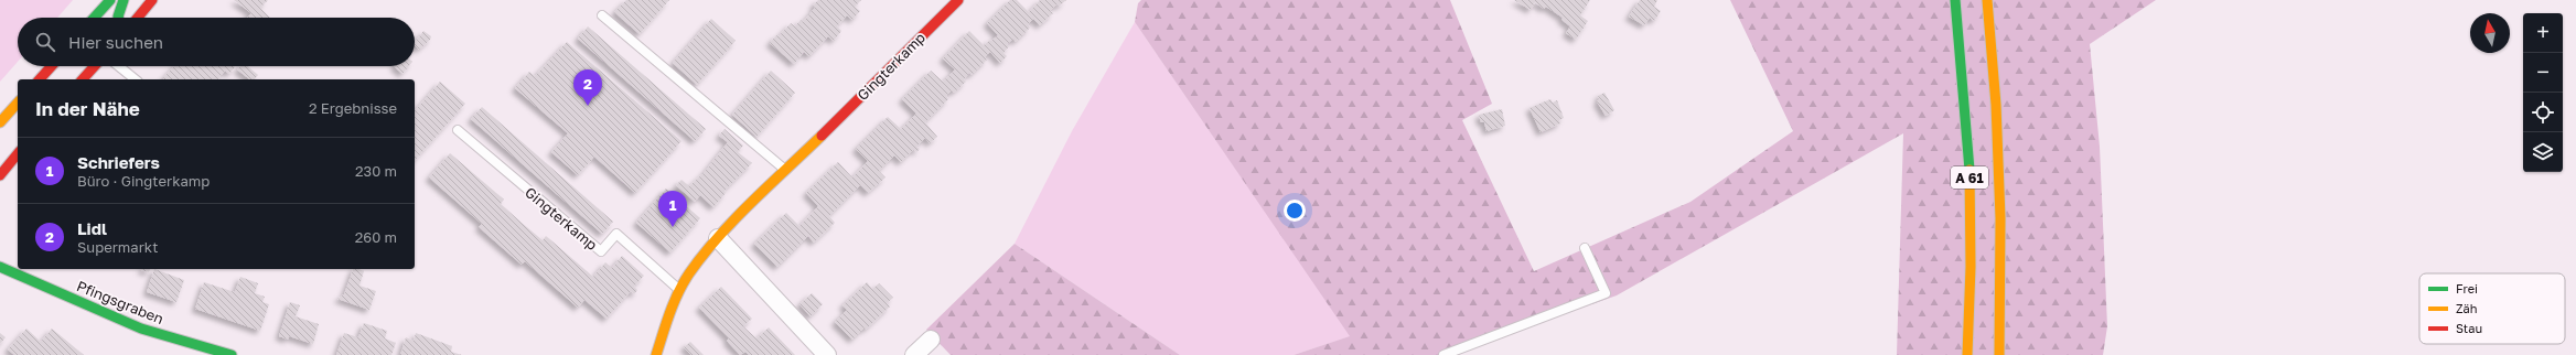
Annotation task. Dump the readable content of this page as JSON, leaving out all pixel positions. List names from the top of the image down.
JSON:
{
  "streets": {
    "main road": ["Gingterkamp", "A 61", "Pfingsgraben"]
  },
  "legend": ["Frei", "Zäh", "Stau"],
  "north": "top",
  "page": {
    "map_buttons": ["+", "−"],
    "search": "Hier suchen",
    "pins": ["2", "1"],
    "heading": ["In der Nähe", "2 Ergebnisse"],
    "list": [
      {
        "mark": "1",
        "name": "Schriefers",
        "note": "Büro · Gingterkamp",
        "value": "230 m"
      },
      {
        "mark": "2",
        "name": "Lidl",
        "note": "Supermarkt",
        "value": "260 m"
      }
    ]
  }
}
